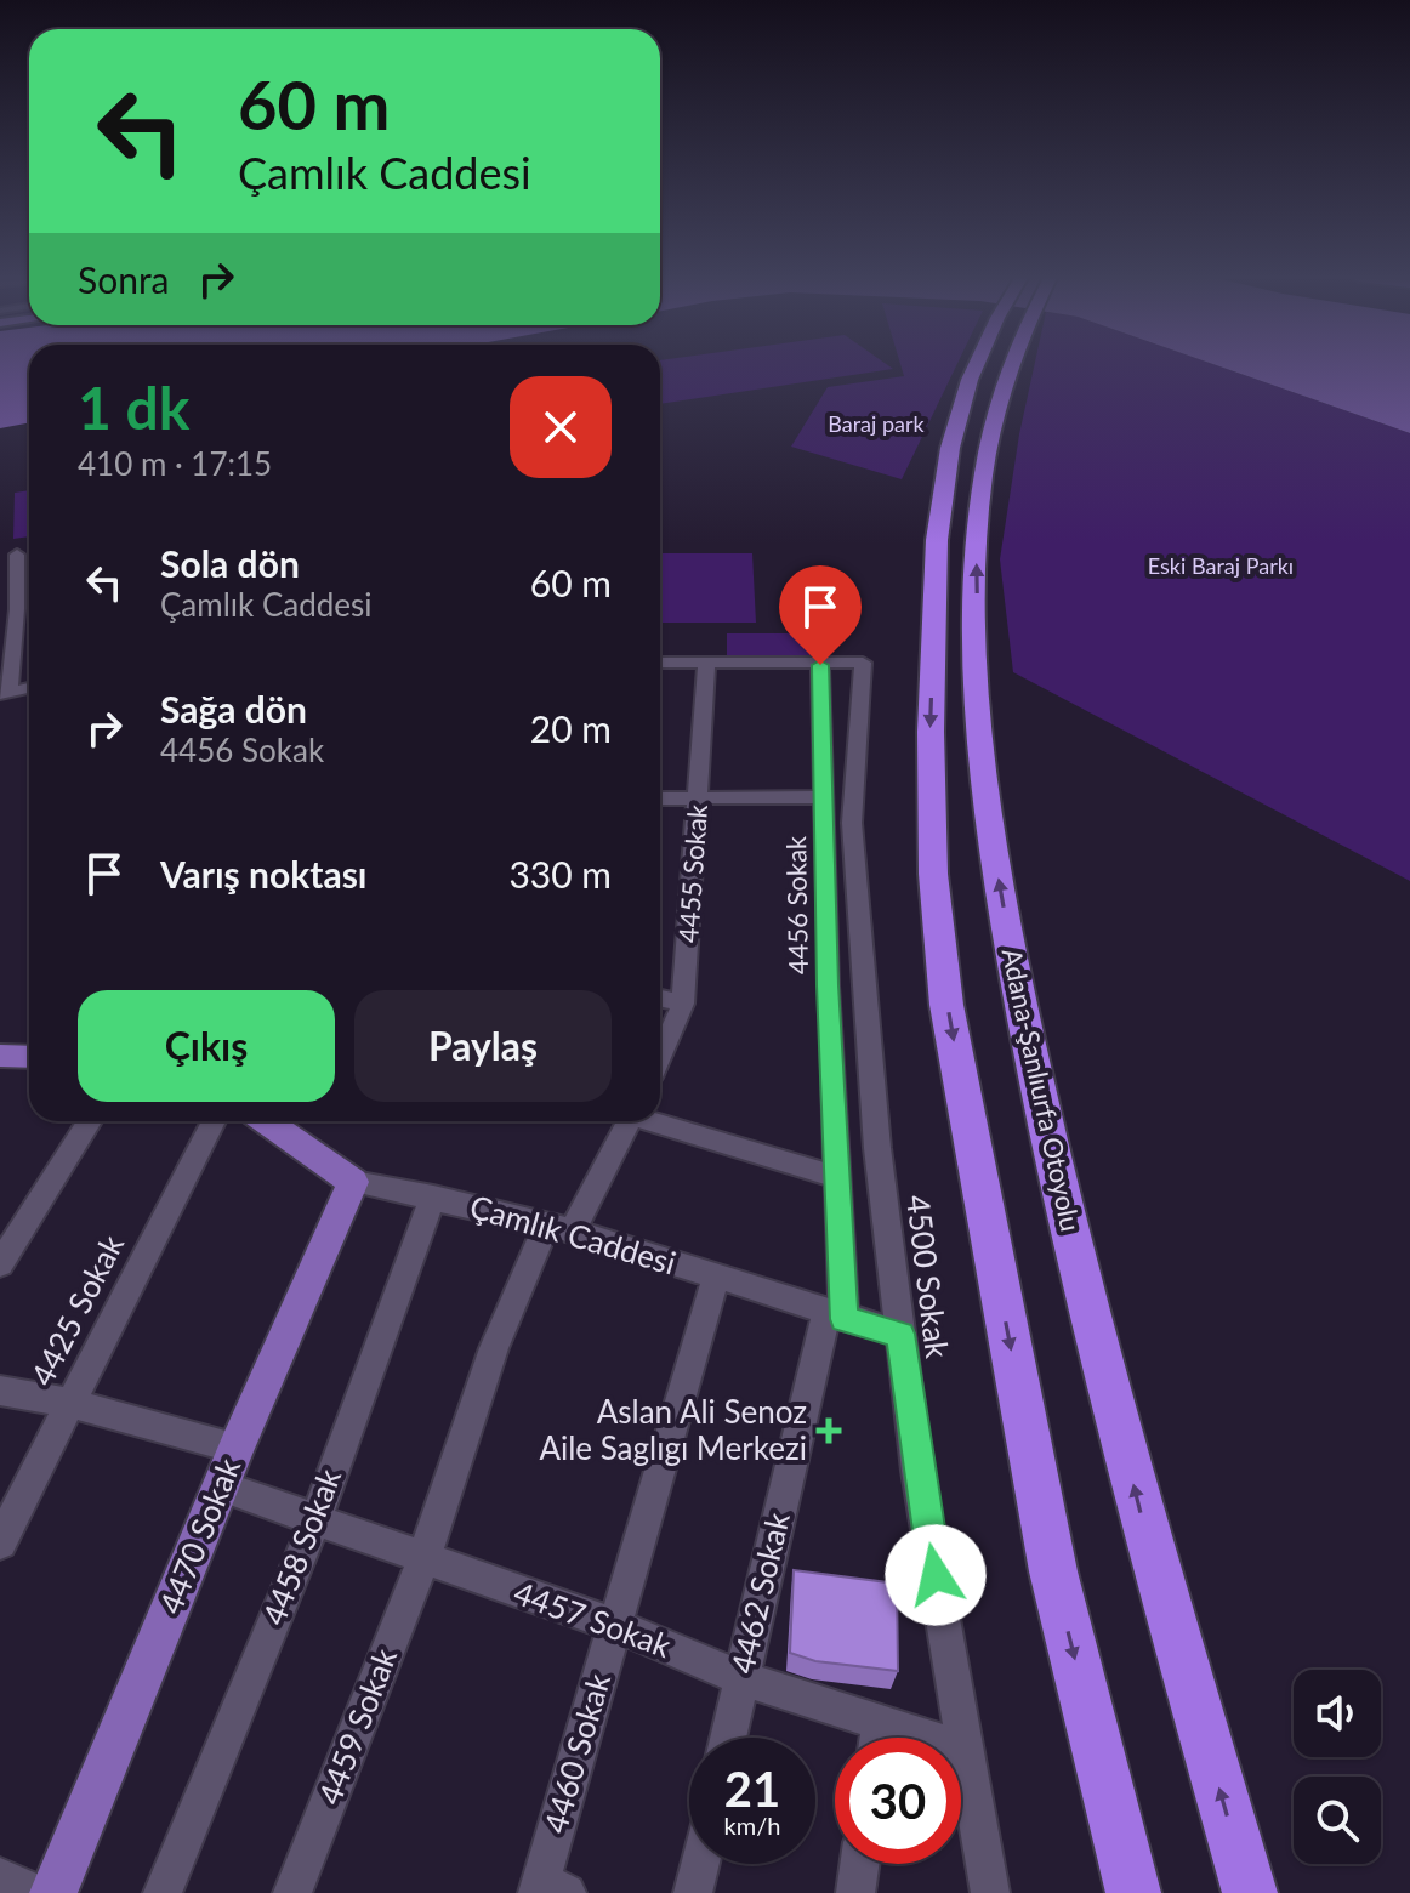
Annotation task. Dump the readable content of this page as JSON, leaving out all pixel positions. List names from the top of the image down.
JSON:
{
  "streets": {
    "highway": ["Adana-Şanlıurfa Otoyolu"],
    "main road": ["Çamlık Caddesi", "4470 Sokak"],
    "street": [
      "4455 Sokak",
      "4456 Sokak",
      "4500 Sokak",
      "4425 Sokak",
      "4458 Sokak",
      "4462 Sokak",
      "4457 Sokak",
      "4459 Sokak",
      "4460 Sokak"
    ]
  },
  "crossings": [
    ["4456 Sokak", "Çamlık Caddesi"],
    ["4456 Sokak", "4500 Sokak"],
    ["4456 Sokak", "4462 Sokak"],
    ["Çamlık Caddesi", "4500 Sokak"],
    ["Çamlık Caddesi", "4470 Sokak"],
    ["Çamlık Caddesi", "4458 Sokak"],
    ["Çamlık Caddesi", "4462 Sokak"],
    ["Çamlık Caddesi", "4459 Sokak"],
    ["Çamlık Caddesi", "4460 Sokak"],
    ["4500 Sokak", "4457 Sokak"],
    ["4470 Sokak", "4457 Sokak"],
    ["4458 Sokak", "4457 Sokak"],
    ["4462 Sokak", "4457 Sokak"],
    ["4457 Sokak", "4459 Sokak"],
    ["4457 Sokak", "4460 Sokak"]
  ],
  "parks": ["Baraj park", "Eski Baraj Parkı"],
  "places": {
    "health": ["Aslan Ali Senoz Aile Saglıgı Merkezi"]
  },
  "page": {
    "turn": ["60 m", "Çamlık Caddesi"],
    "then": "Sonra",
    "heading": ["1 dk", "410 m · 17:15"],
    "list": [
      {
        "name": "Sola dön",
        "note": "Çamlık Caddesi",
        "value": "60 m"
      },
      {
        "name": "Sağa dön",
        "note": "4456 Sokak",
        "value": "20 m"
      },
      {
        "name": "Varış noktası",
        "value": "330 m"
      }
    ],
    "buttons": ["Çıkış", "Paylaş"],
    "speed": "21 km/h",
    "limit": "30"
  }
}
